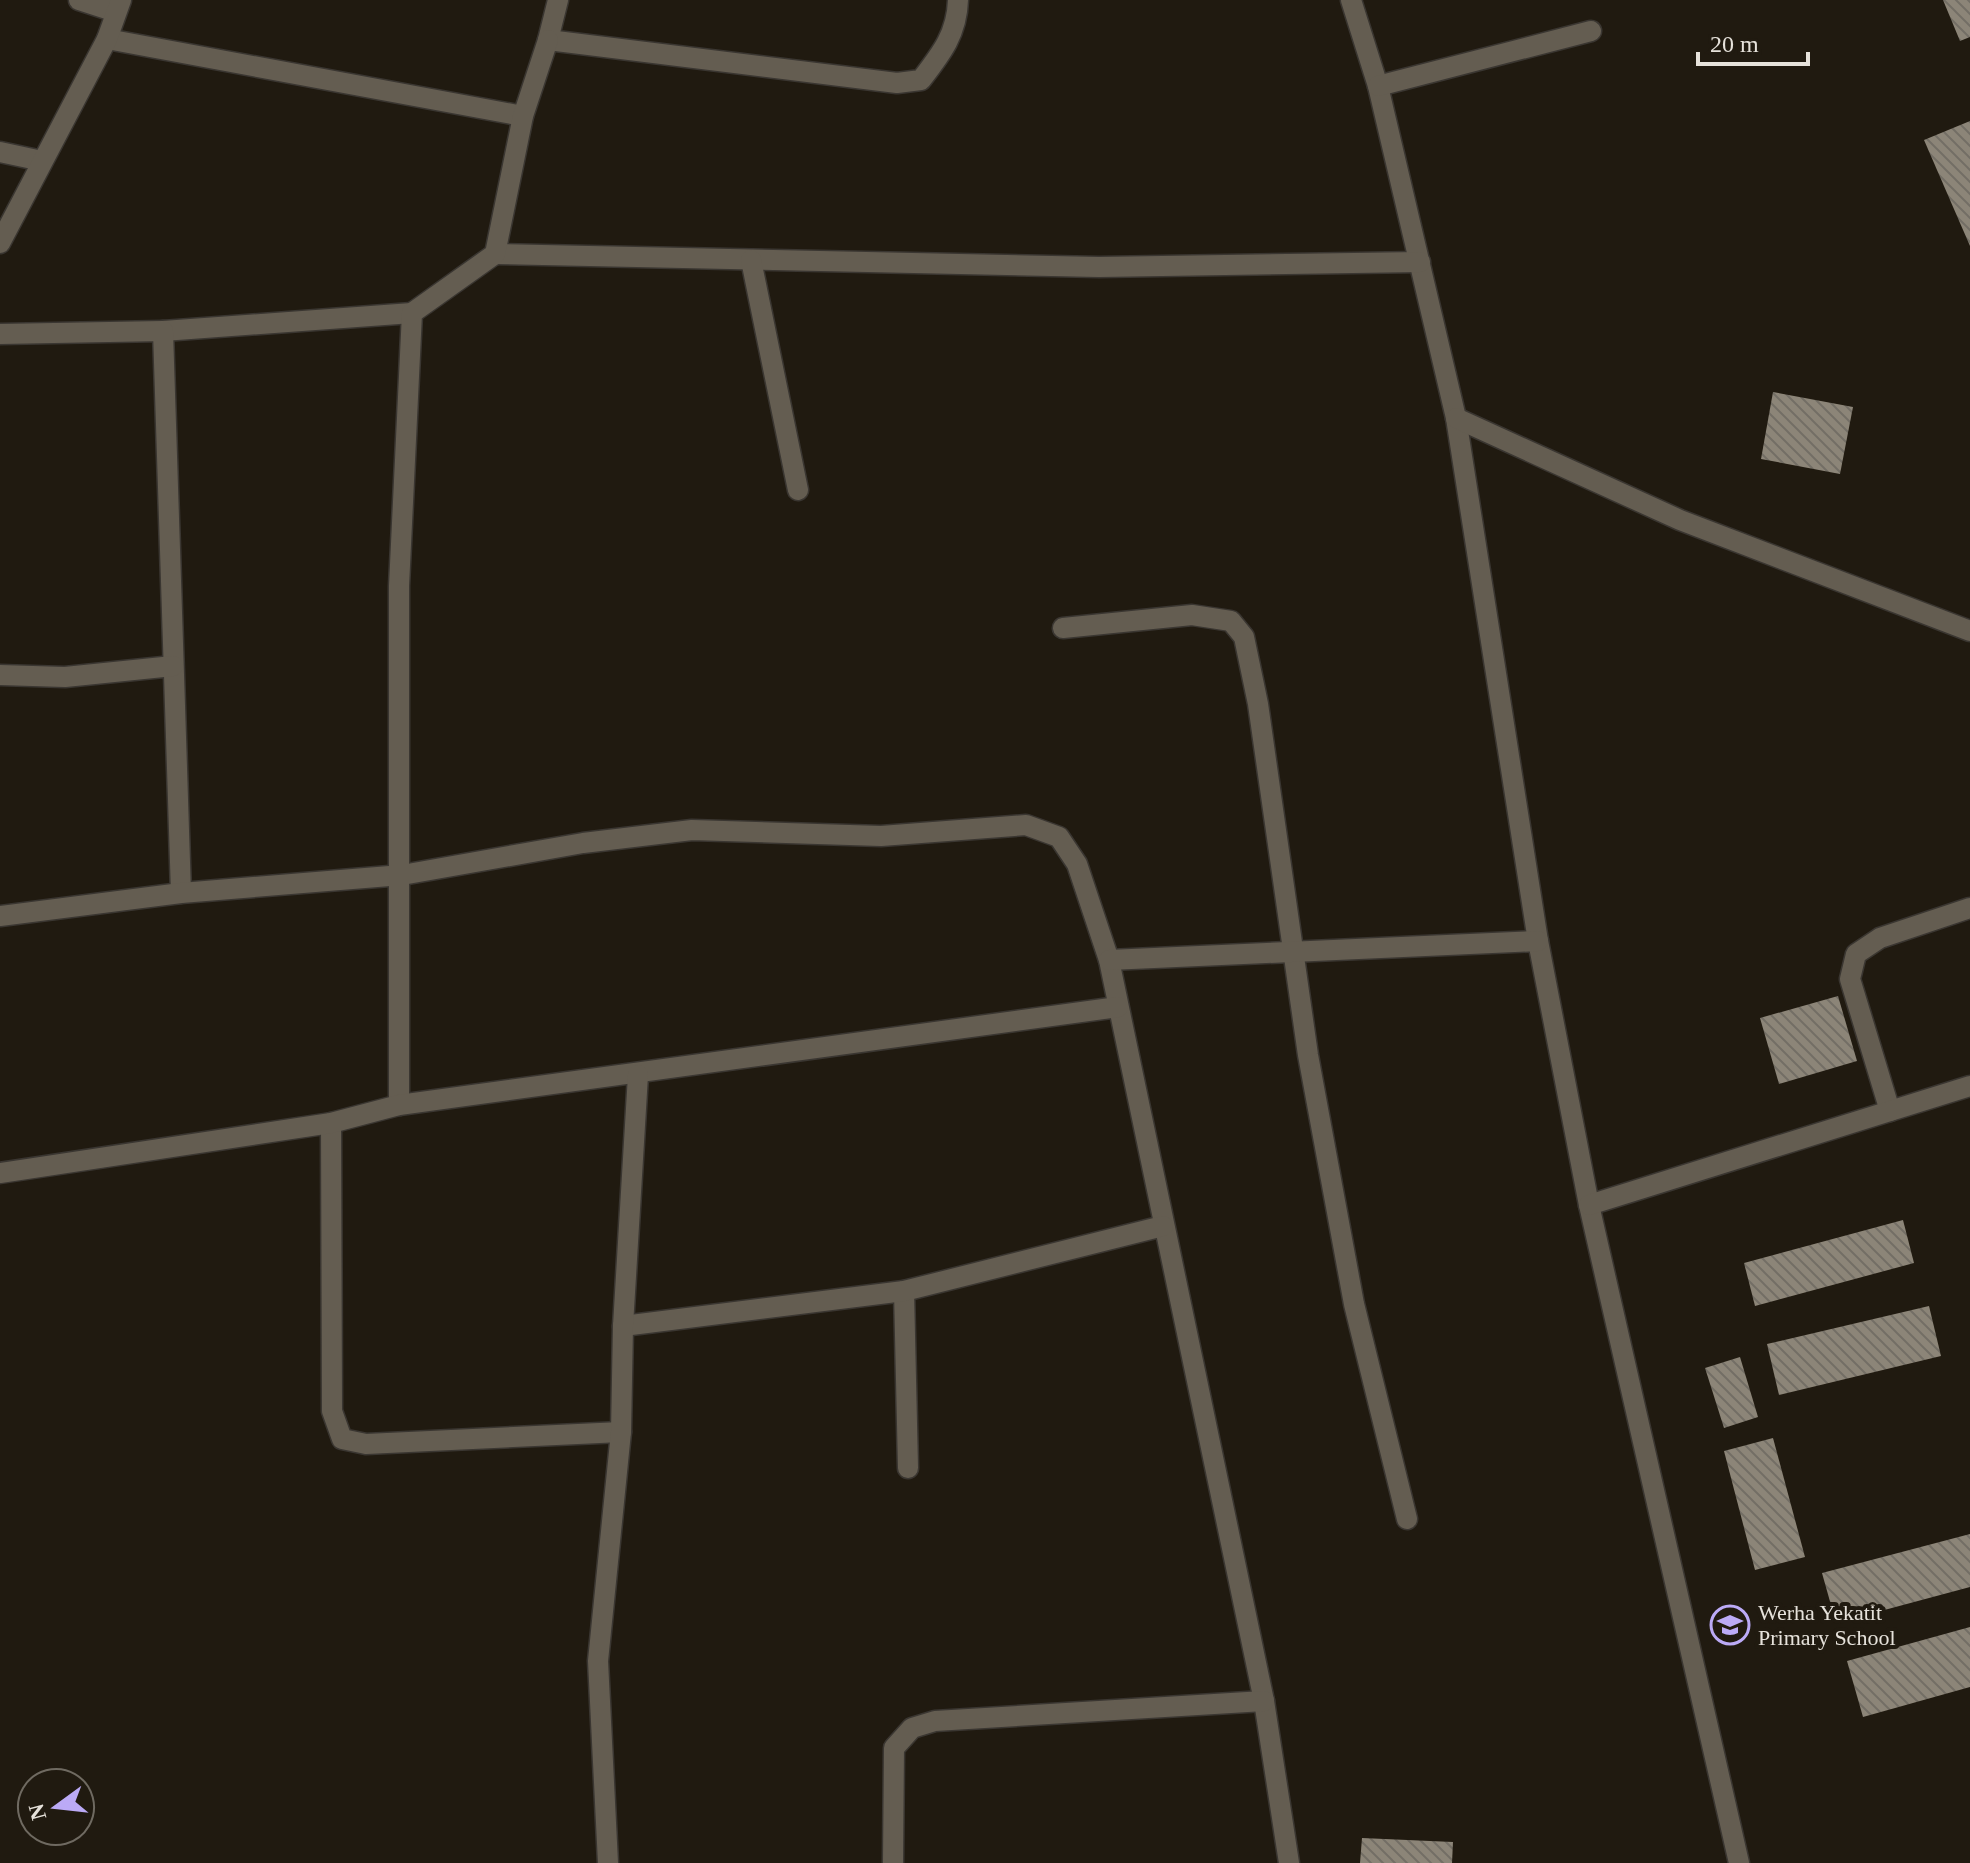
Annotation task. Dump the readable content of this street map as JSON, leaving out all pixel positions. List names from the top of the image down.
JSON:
{
  "places": {
    "school or university": ["Werha Yekatit Primary School"]
  },
  "scale_bar": "20 m",
  "north": "left"
}
